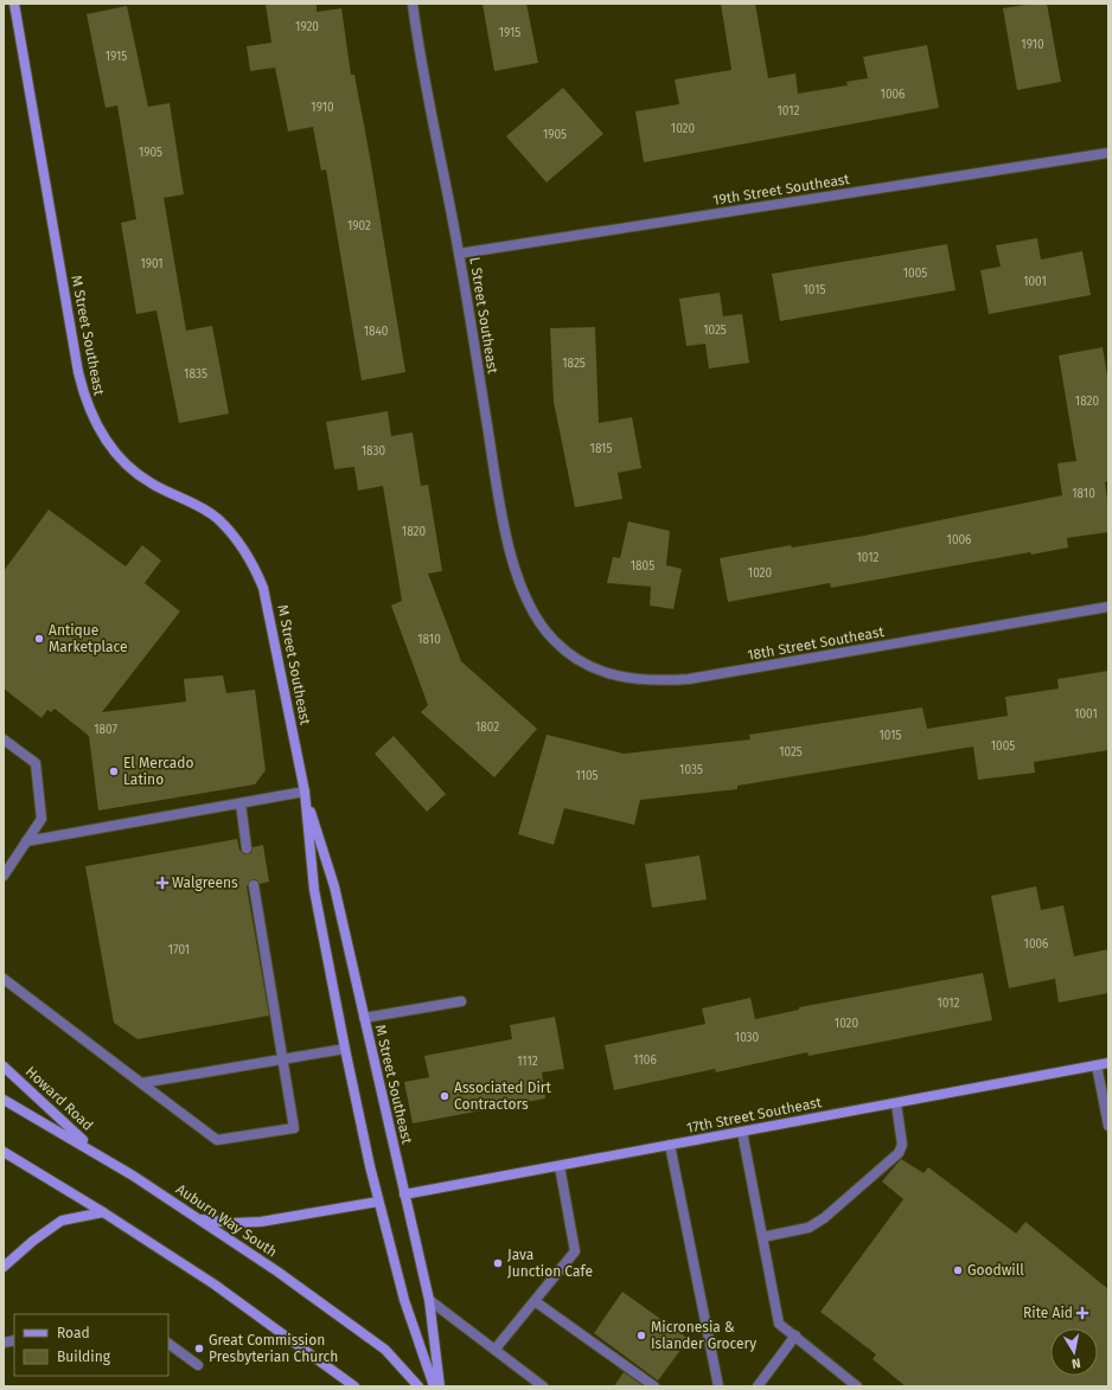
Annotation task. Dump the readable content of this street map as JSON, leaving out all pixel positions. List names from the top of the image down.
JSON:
{
  "streets": {
    "street": [
      "19th Street Southeast",
      "L Street Southeast",
      "M Street Southeast",
      "18th Street Southeast",
      "Howard Road",
      "17th Street Southeast",
      "Auburn Way South"
    ]
  },
  "crossings": [
    ["19th Street Southeast", "L Street Southeast"],
    ["L Street Southeast", "18th Street Southeast"],
    ["M Street Southeast", "17th Street Southeast"],
    ["Howard Road", "Auburn Way South"]
  ],
  "places": {
    "other": [
      "Antique Marketplace",
      "El Mercado Latino",
      "Associated Dirt Contractors",
      "Java Junction Cafe",
      "Goodwill",
      "Micronesia & Islander Grocery",
      "Great Commission Presbyterian Church"
    ],
    "health": ["Walgreens", "Rite Aid"]
  },
  "house_numbers": [
    "1920",
    "1915",
    "1910",
    "1915",
    "1006",
    "1910",
    "1012",
    "1020",
    "1905",
    "1905",
    "1902",
    "1901",
    "1005",
    "1001",
    "1015",
    "1025",
    "1840",
    "1825",
    "1835",
    "1820",
    "1815",
    "1830",
    "1810",
    "1820",
    "1006",
    "1012",
    "1805",
    "1020",
    "1810",
    "1001",
    "1802",
    "1807",
    "1015",
    "1005",
    "1025",
    "1035",
    "1105",
    "1006",
    "1701",
    "1012",
    "1020",
    "1030",
    "1106",
    "1112"
  ],
  "legend": ["Road", "Building"],
  "north": "bottom"
}
